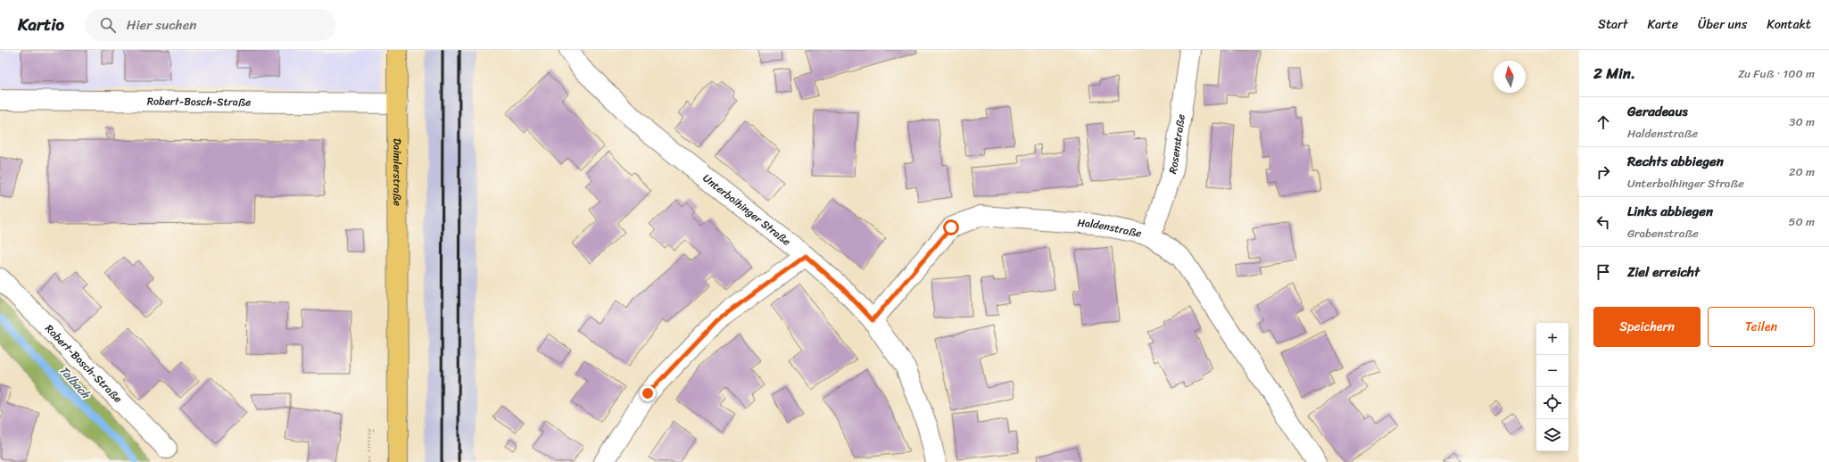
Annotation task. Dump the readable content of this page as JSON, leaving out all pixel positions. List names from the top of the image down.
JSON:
{
  "streets": {
    "main road": ["Daimlerstraße"],
    "street": [
      "Robert-Bosch-Straße",
      "Rosenstraße",
      "Unterboihinger Straße",
      "Haldenstraße"
    ]
  },
  "crossings": [
    ["Robert-Bosch-Straße", "Daimlerstraße"],
    ["Rosenstraße", "Haldenstraße"],
    ["Unterboihinger Straße", "Haldenstraße"]
  ],
  "water": ["Talbach"],
  "north": "top",
  "page": {
    "header": "Kartio",
    "search": "Hier suchen",
    "nav": [
      "Start",
      "Karte",
      "Über uns",
      "Kontakt"
    ],
    "heading": ["2 Min.", "Zu Fuß · 100 m"],
    "list": [
      ["Geradeaus", "Haldenstraße", "30 m"],
      ["Rechts abbiegen", "Unterboihinger Straße", "20 m"],
      ["Links abbiegen", "Grabenstraße", "50 m"],
      "Ziel erreicht"
    ],
    "buttons": ["Speichern", "Teilen"],
    "map_buttons": ["+", "−"]
  }
}
